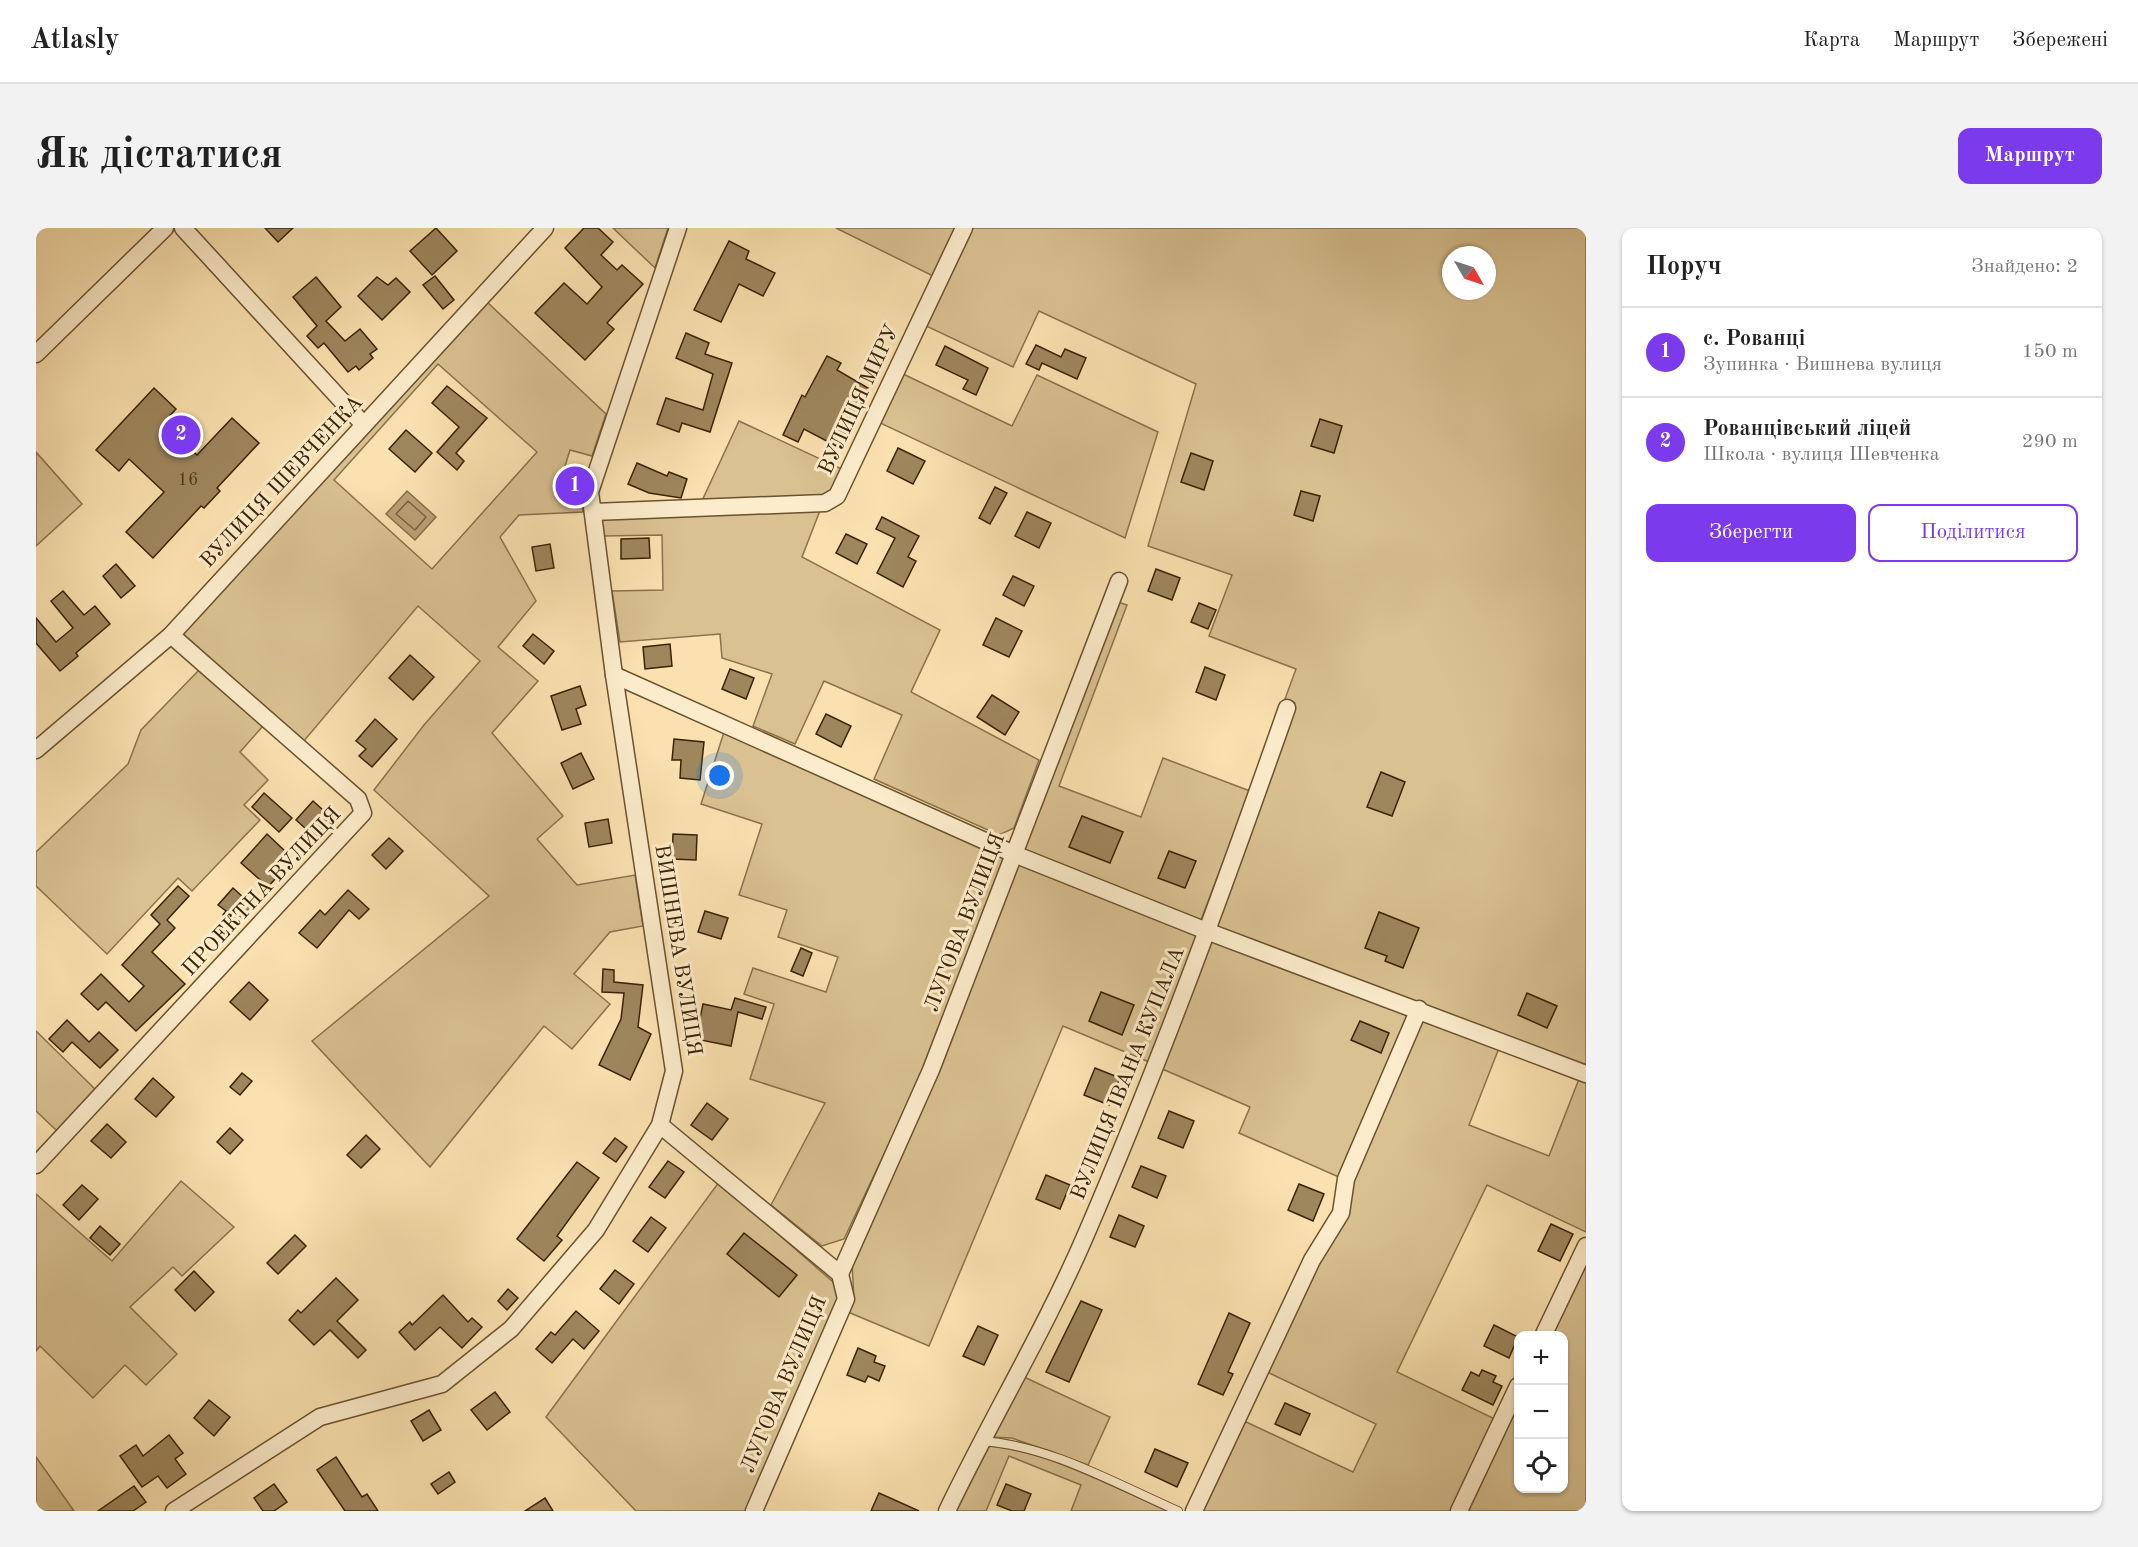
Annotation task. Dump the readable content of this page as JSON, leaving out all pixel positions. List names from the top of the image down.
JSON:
{
  "streets": {
    "street": [
      "ВУЛИЦЯ МИРУ",
      "ВУЛИЦЯ ШЕВЧЕНКА",
      "ПРОЕКТНА ВУЛИЦЯ",
      "ЛУГОВА ВУЛИЦЯ",
      "ВИШНЕВА ВУЛИЦЯ",
      "ВУЛИЦЯ ІВАНА КУПАЛА"
    ]
  },
  "crossings": [
    ["ВУЛИЦЯ МИРУ", "ВИШНЕВА ВУЛИЦЯ"],
    ["ВУЛИЦЯ ШЕВЧЕНКА", "ПРОЕКТНА ВУЛИЦЯ"],
    ["ЛУГОВА ВУЛИЦЯ", "ВИШНЕВА ВУЛИЦЯ"]
  ],
  "house_numbers": ["16"],
  "north": "bottom right",
  "page": {
    "header": "Atlasly",
    "nav": ["Карта", "Маршрут", "Збережені"],
    "buttons": [
      "Маршрут",
      ["Зберегти", "Поділитися"]
    ],
    "title": "Як дістатися",
    "heading": ["Поруч", "Знайдено: 2"],
    "list": [
      {
        "mark": "1",
        "name": "с. Рованці",
        "note": "Зупинка · Вишнева вулиця",
        "value": "150 m"
      },
      {
        "mark": "2",
        "name": "Рованцівський ліцей",
        "note": "Школа · вулиця Шевченка",
        "value": "290 m"
      }
    ],
    "pins": ["2", "1"],
    "map_buttons": ["+", "−"]
  }
}
